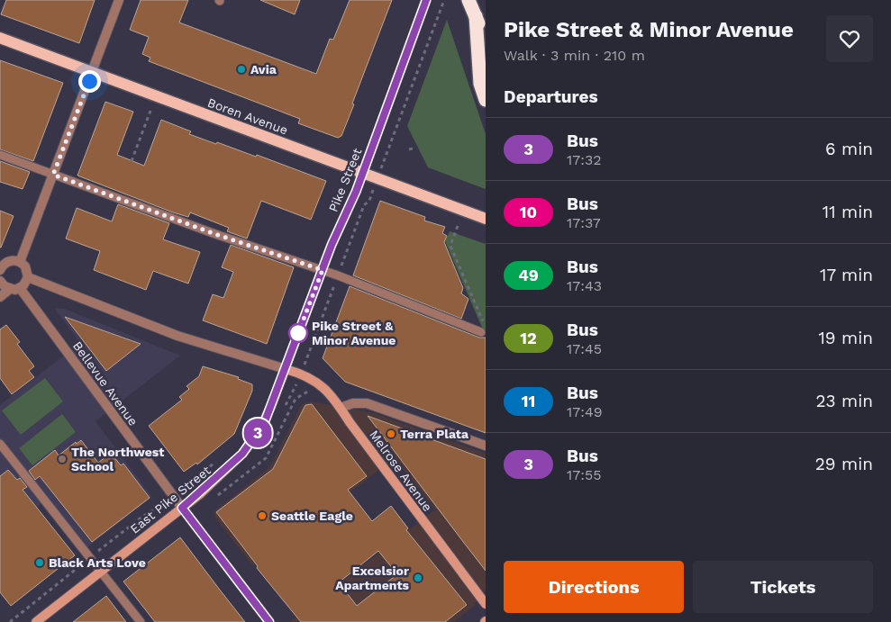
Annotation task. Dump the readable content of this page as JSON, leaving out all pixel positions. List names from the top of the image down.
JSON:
{
  "streets": {
    "main road": [
      "Boren Avenue",
      "Pike Street",
      "Bellevue Avenue",
      "Melrose Avenue",
      "East Pike Street"
    ]
  },
  "crossings": [
    ["Boren Avenue", "Pike Street"],
    ["Pike Street", "Melrose Avenue"],
    ["Pike Street", "East Pike Street"],
    ["Bellevue Avenue", "East Pike Street"],
    ["Melrose Avenue", "East Pike Street"]
  ],
  "places": [
    "Avia",
    "Pike Street & Minor Avenue",
    "Terra Plata",
    "The Northwest School",
    "Seattle Eagle",
    "Black Arts Love",
    "Excelsior Apartments"
  ],
  "lines": ["bus line 3"],
  "page": {
    "on_map": "3",
    "heading": [
      ["Pike Street & Minor Avenue", "Walk · 3 min · 210 m"],
      "Departures"
    ],
    "list": [
      {
        "mark": "3",
        "name": "Bus",
        "note": "17:32",
        "value": "6 min"
      },
      {
        "mark": "10",
        "name": "Bus",
        "note": "17:37",
        "value": "11 min"
      },
      {
        "mark": "49",
        "name": "Bus",
        "note": "17:43",
        "value": "17 min"
      },
      {
        "mark": "12",
        "name": "Bus",
        "note": "17:45",
        "value": "19 min"
      },
      {
        "mark": "11",
        "name": "Bus",
        "note": "17:49",
        "value": "23 min"
      },
      {
        "mark": "3",
        "name": "Bus",
        "note": "17:55",
        "value": "29 min"
      }
    ],
    "buttons": ["Directions", "Tickets"]
  }
}
